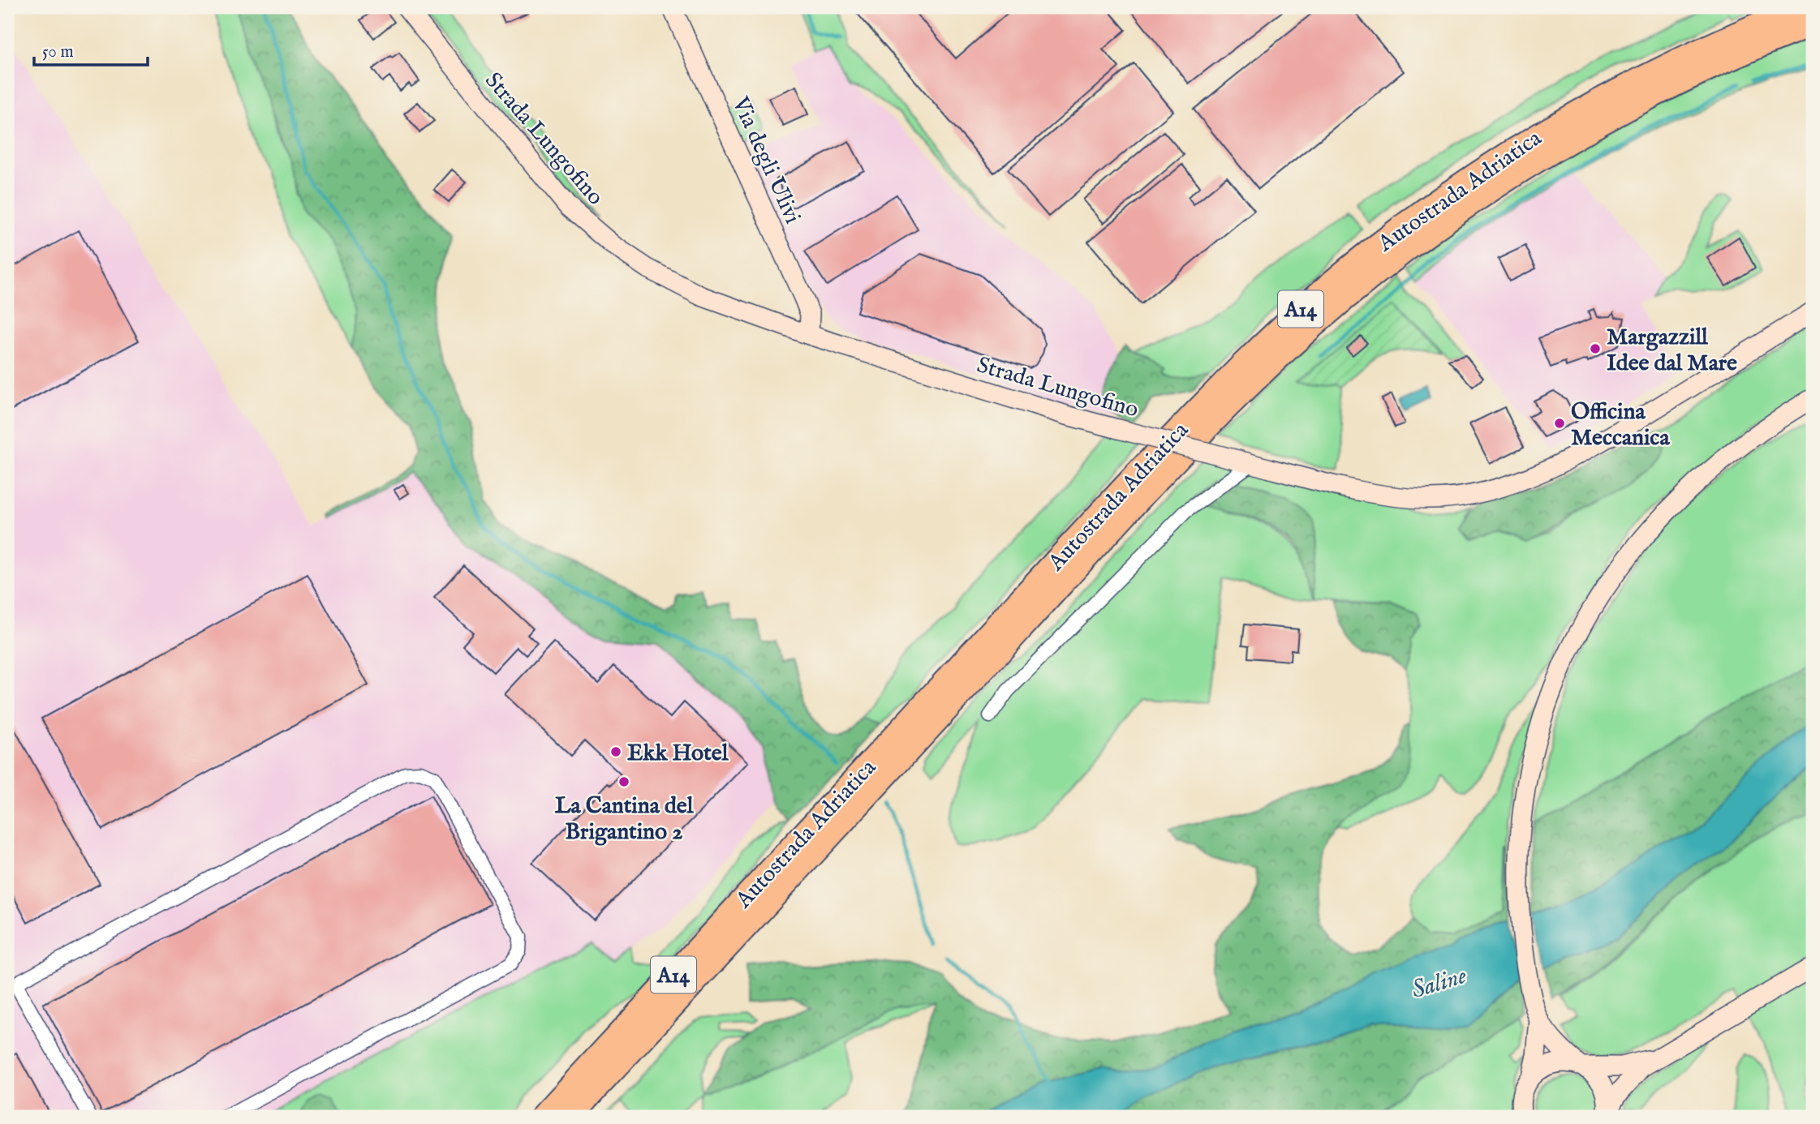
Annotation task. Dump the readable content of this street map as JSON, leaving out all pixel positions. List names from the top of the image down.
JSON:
{
  "streets": {
    "highway": ["Autostrada Adriatica", "A14"],
    "street": ["Strada Lungofino", "Via degli Ulivi"]
  },
  "crossings": [
    ["Strada Lungofino", "Via degli Ulivi"]
  ],
  "water": ["Saline"],
  "places": [
    "Margazzill Idee dal Mare",
    "Officina Meccanica",
    "Ekk Hotel",
    "La Cantina del Brigantino 2"
  ],
  "scale_bar": "50 m"
}
